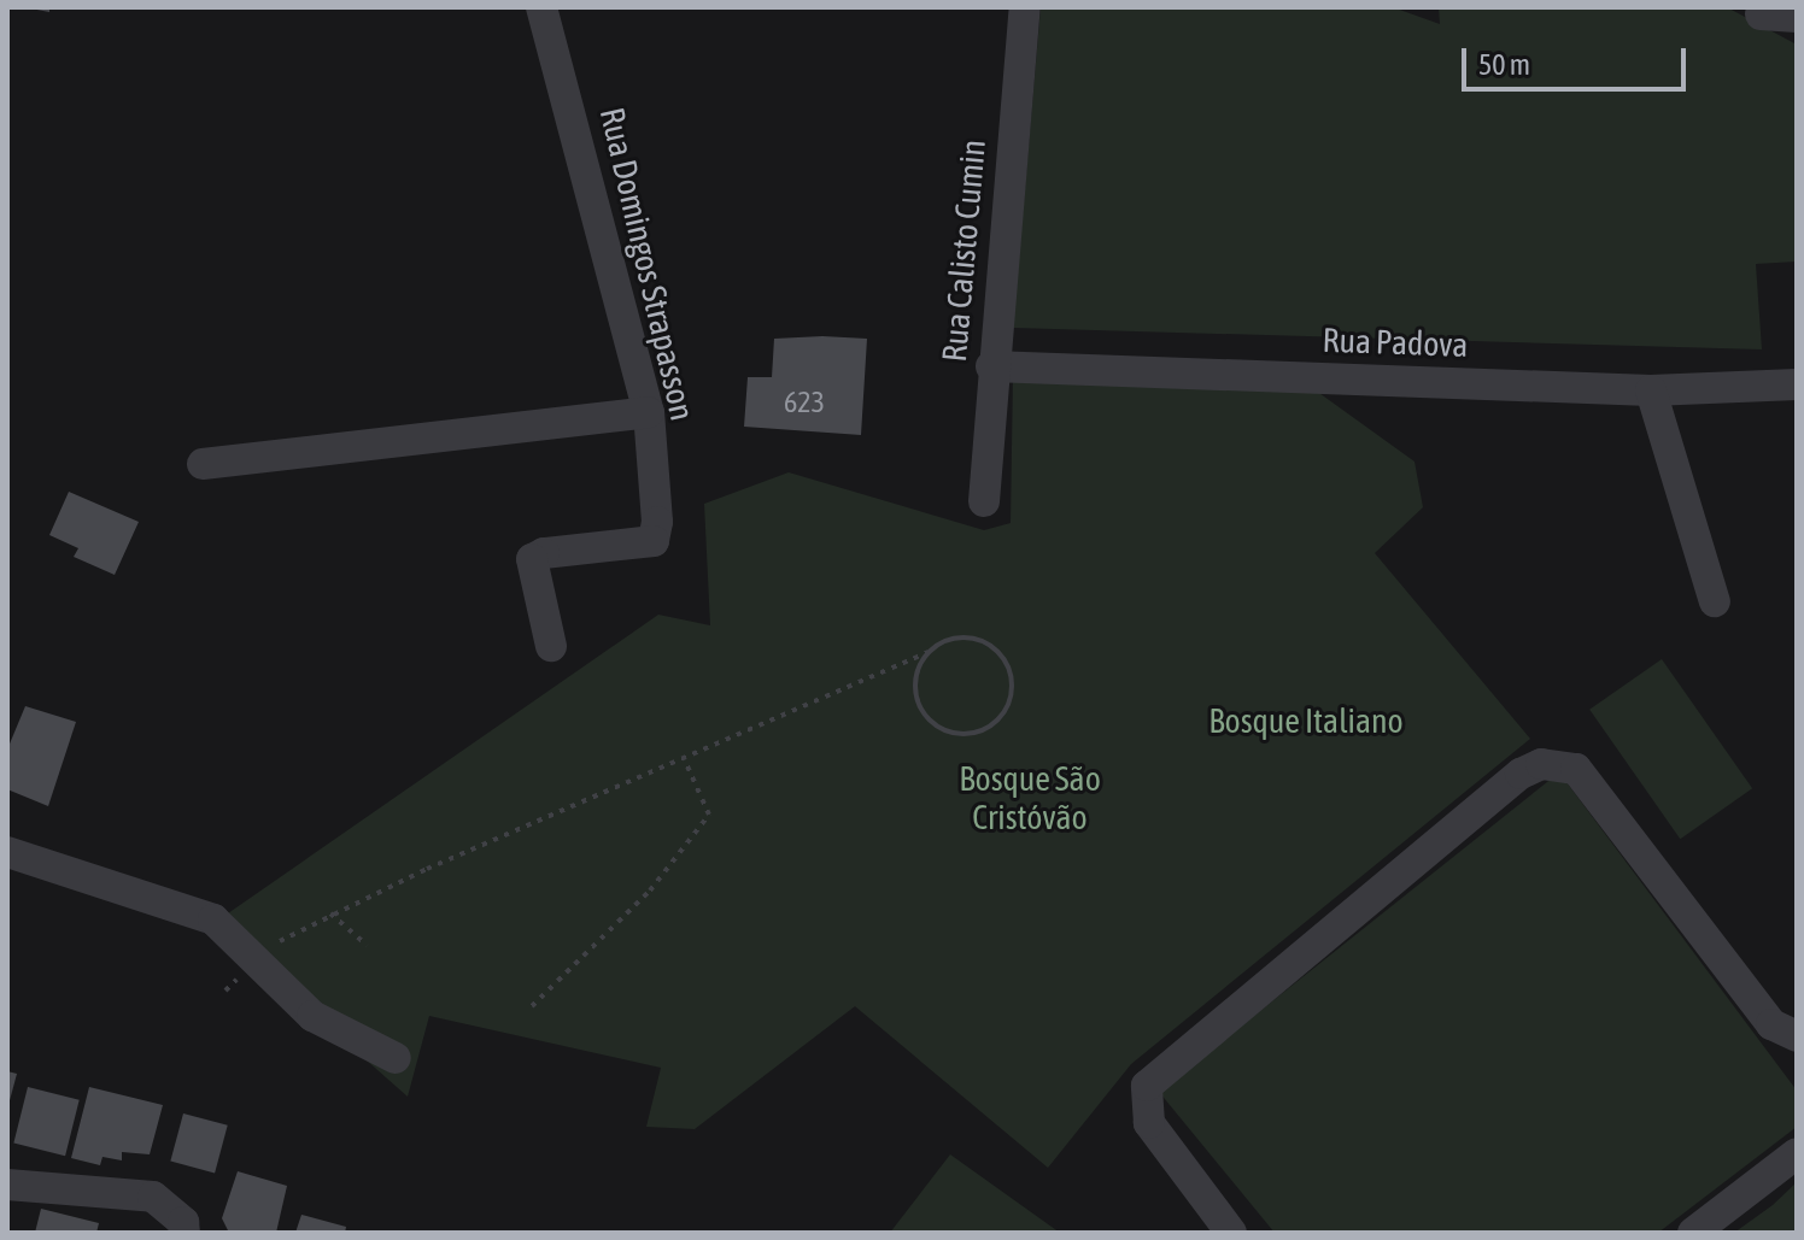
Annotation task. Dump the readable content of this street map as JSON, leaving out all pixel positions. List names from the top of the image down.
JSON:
{
  "streets": {
    "street": ["Rua Calisto Cumin", "Rua Domingos Strapasson", "Rua Padova"]
  },
  "crossings": [
    ["Rua Calisto Cumin", "Rua Padova"]
  ],
  "parks": ["Bosque Italiano", "Bosque São Cristóvão"],
  "house_numbers": ["623"],
  "scale_bar": "50 m"
}
